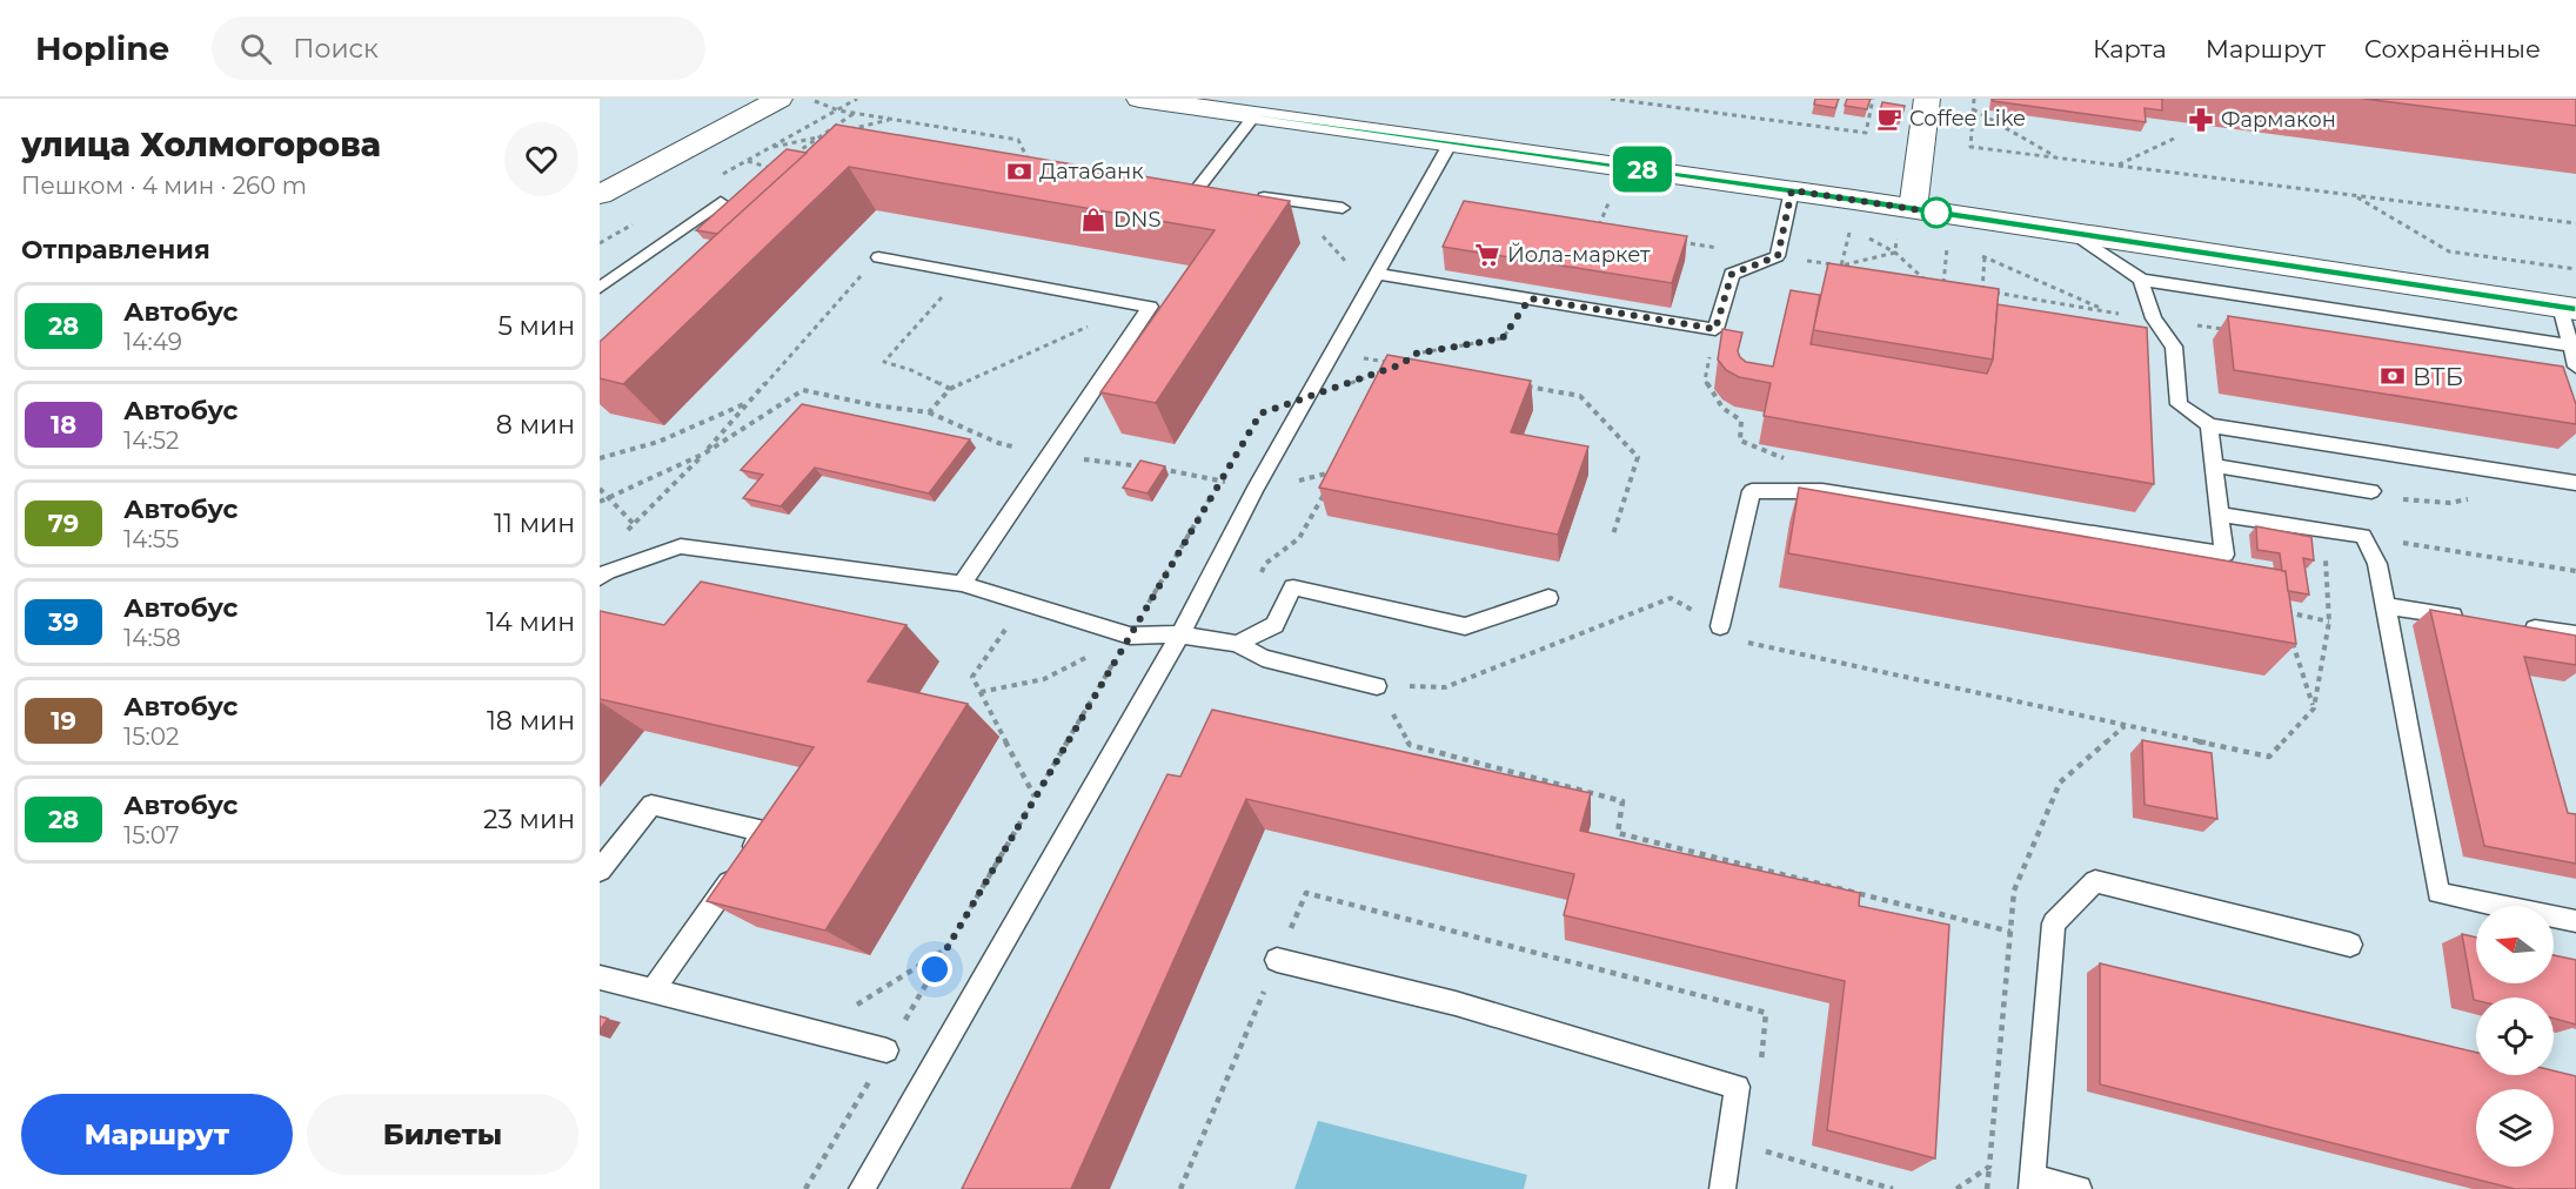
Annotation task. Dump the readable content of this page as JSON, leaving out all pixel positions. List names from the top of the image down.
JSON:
{
  "places": {
    "cafe": ["Coffee Like"],
    "pharmacy": ["Фармакон"],
    "bank": ["Датабанк", "ВТБ"],
    "shop": ["DNS"],
    "supermarket": ["Йола-маркет"]
  },
  "lines": ["bus line 28"],
  "north": "left",
  "page": {
    "header": "Hopline",
    "search": "Поиск",
    "nav": ["Карта", "Маршрут", "Сохранённые"],
    "heading": [
      ["улица Холмогорова", "Пешком · 4 мин · 260 m"],
      "Отправления"
    ],
    "on_map": "28",
    "list": [
      {
        "mark": "28",
        "name": "Автобус",
        "note": "14:49",
        "value": "5 мин"
      },
      {
        "mark": "18",
        "name": "Автобус",
        "note": "14:52",
        "value": "8 мин"
      },
      {
        "mark": "79",
        "name": "Автобус",
        "note": "14:55",
        "value": "11 мин"
      },
      {
        "mark": "39",
        "name": "Автобус",
        "note": "14:58",
        "value": "14 мин"
      },
      {
        "mark": "19",
        "name": "Автобус",
        "note": "15:02",
        "value": "18 мин"
      },
      {
        "mark": "28",
        "name": "Автобус",
        "note": "15:07",
        "value": "23 мин"
      }
    ],
    "buttons": ["Маршрут", "Билеты"]
  }
}
